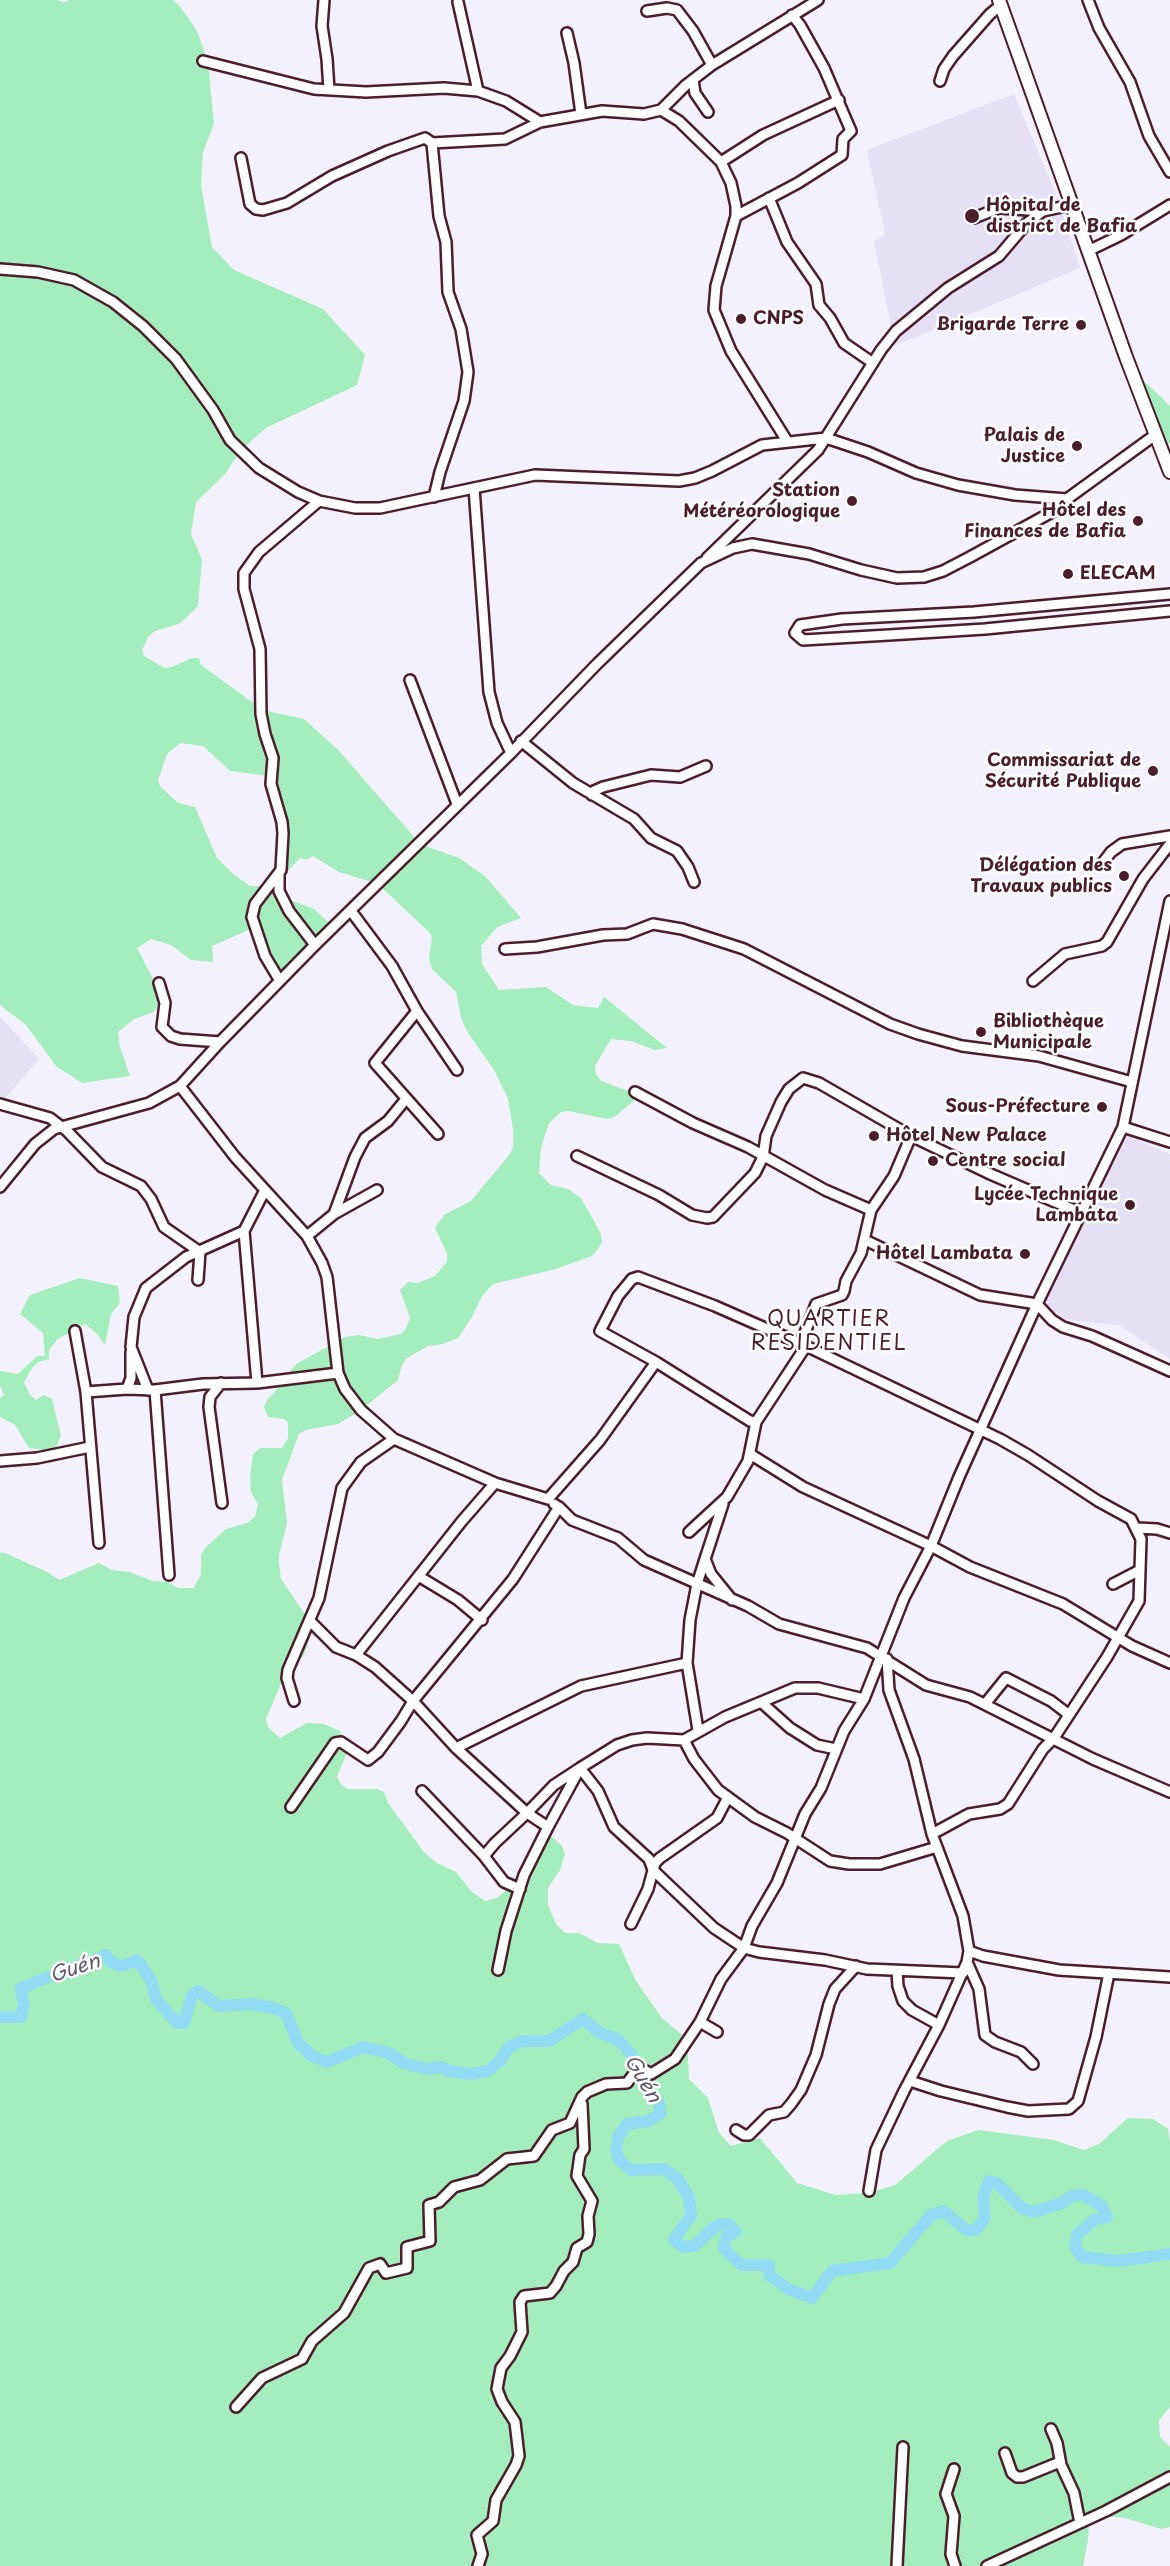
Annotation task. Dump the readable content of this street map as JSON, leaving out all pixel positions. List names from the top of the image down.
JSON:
{
  "districts": ["QUARTIER RESIDENTIEL"],
  "water": ["Guén"],
  "places": [
    "Hôpital de district de Bafia",
    "CNPS",
    "Brigarde Terre",
    "Palais de Justice",
    "Station Météréorologique",
    "Hôtel des Finances de Bafia",
    "ELECAM",
    "Commissariat de Sécurité Publique",
    "Délégation des Travaux publics",
    "Bibliothèque Municipale",
    "Sous-Préfecture",
    "Hôtel New Palace",
    "Centre social",
    "Lycée Technique Lambata",
    "Hôtel Lambata"
  ]
}
